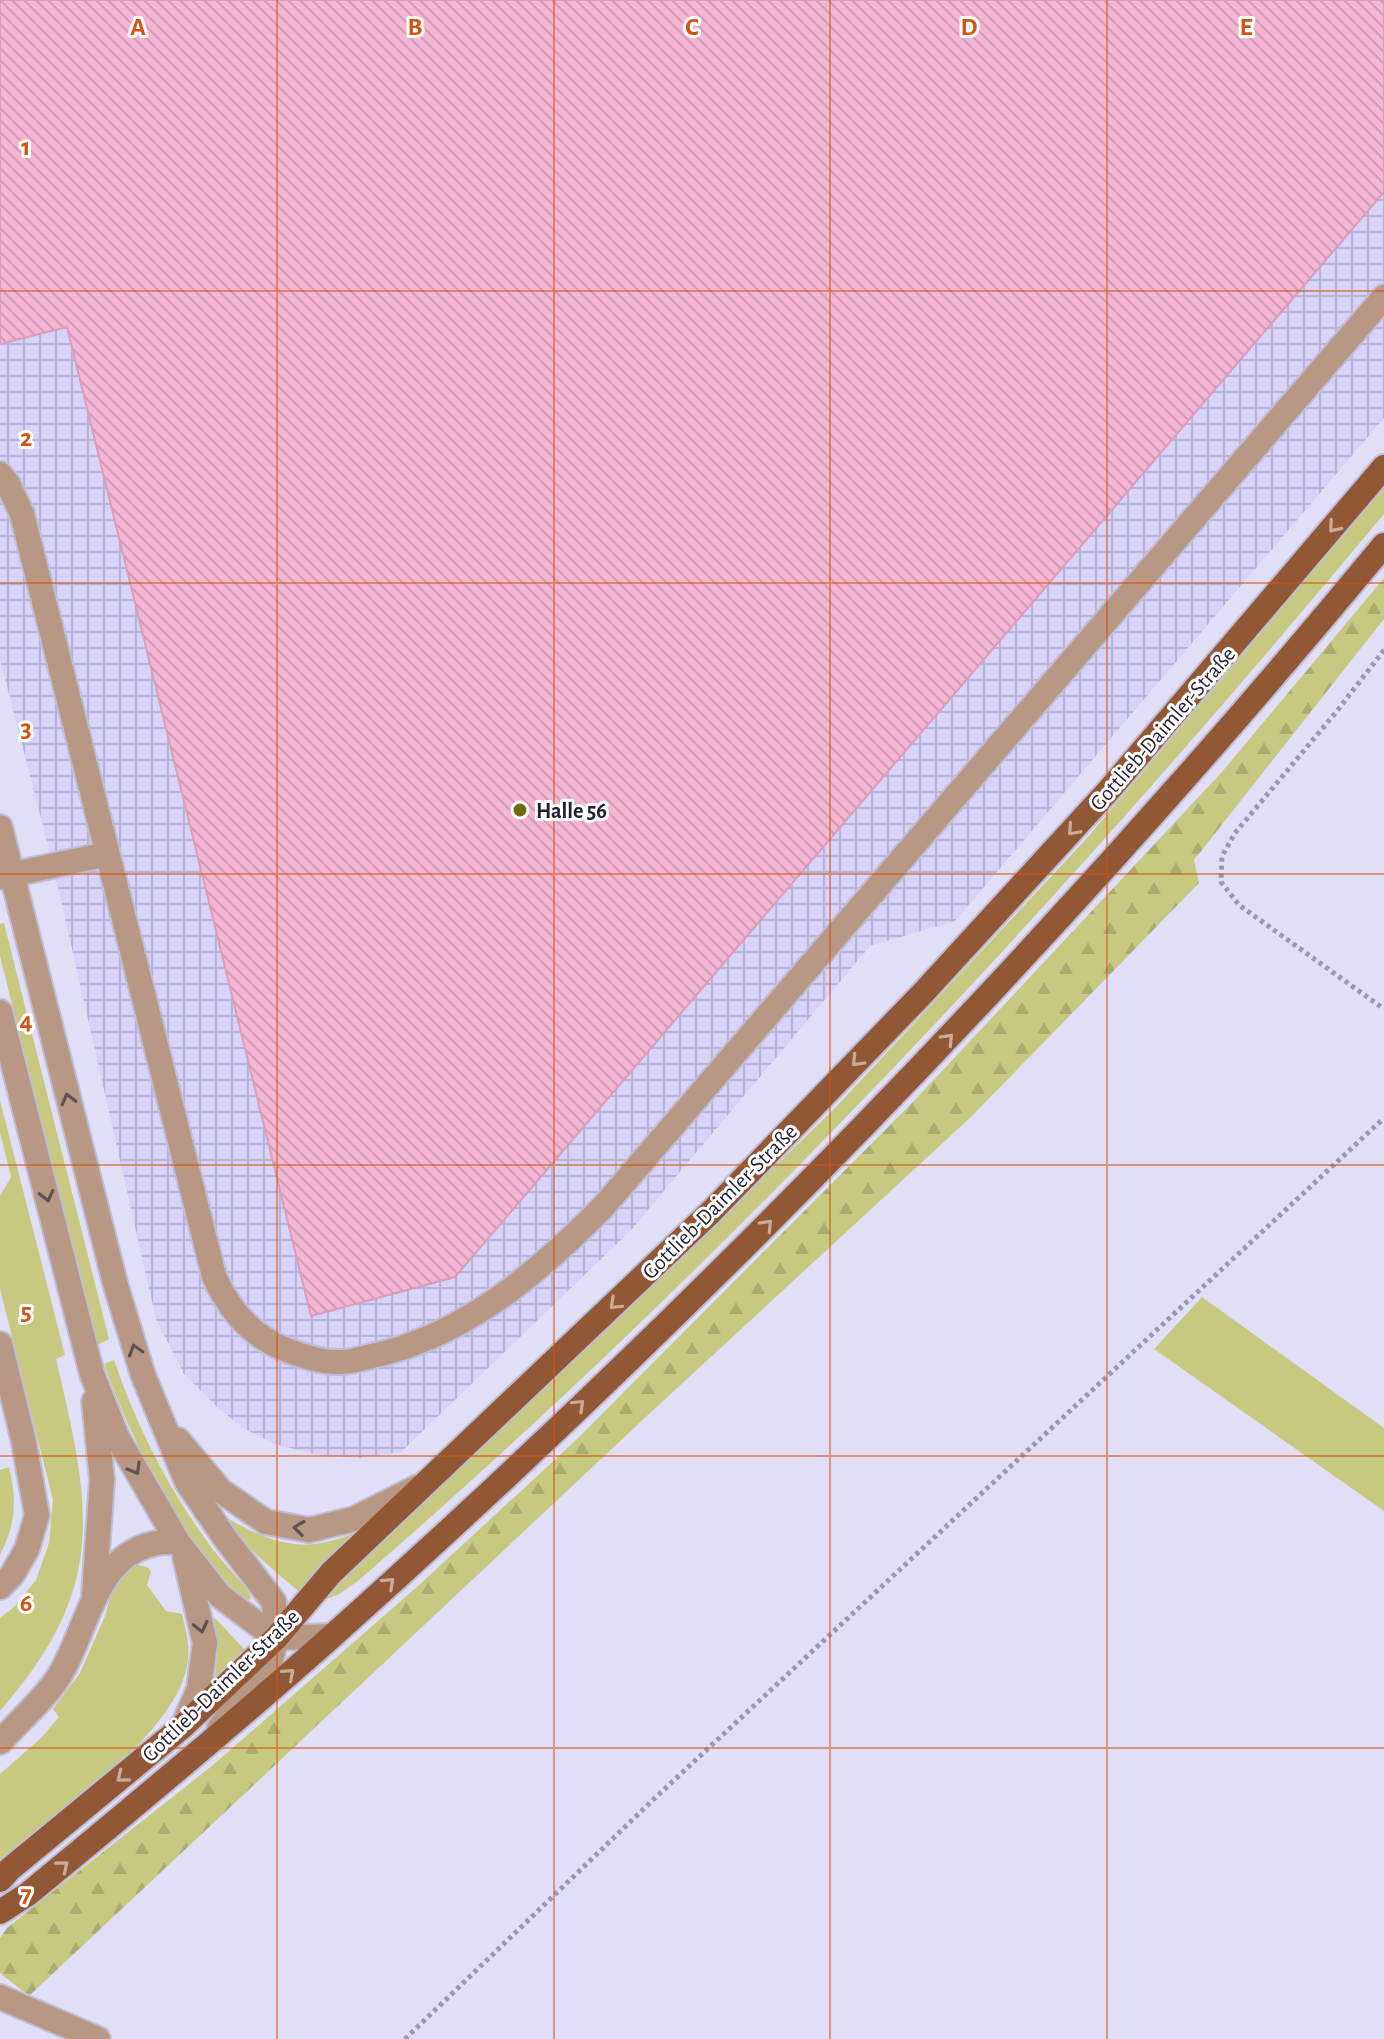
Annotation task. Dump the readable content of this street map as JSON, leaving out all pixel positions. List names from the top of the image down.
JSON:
{
  "streets": {
    "main road": ["Gottlieb-Daimler-Straße"]
  },
  "places": ["Halle 56"],
  "grid": {
    "columns": [
      "A",
      "B",
      "C",
      "D",
      "E"
    ],
    "rows": [
      "1",
      "2",
      "3",
      "4",
      "5",
      "6",
      "7"
    ]
  }
}
